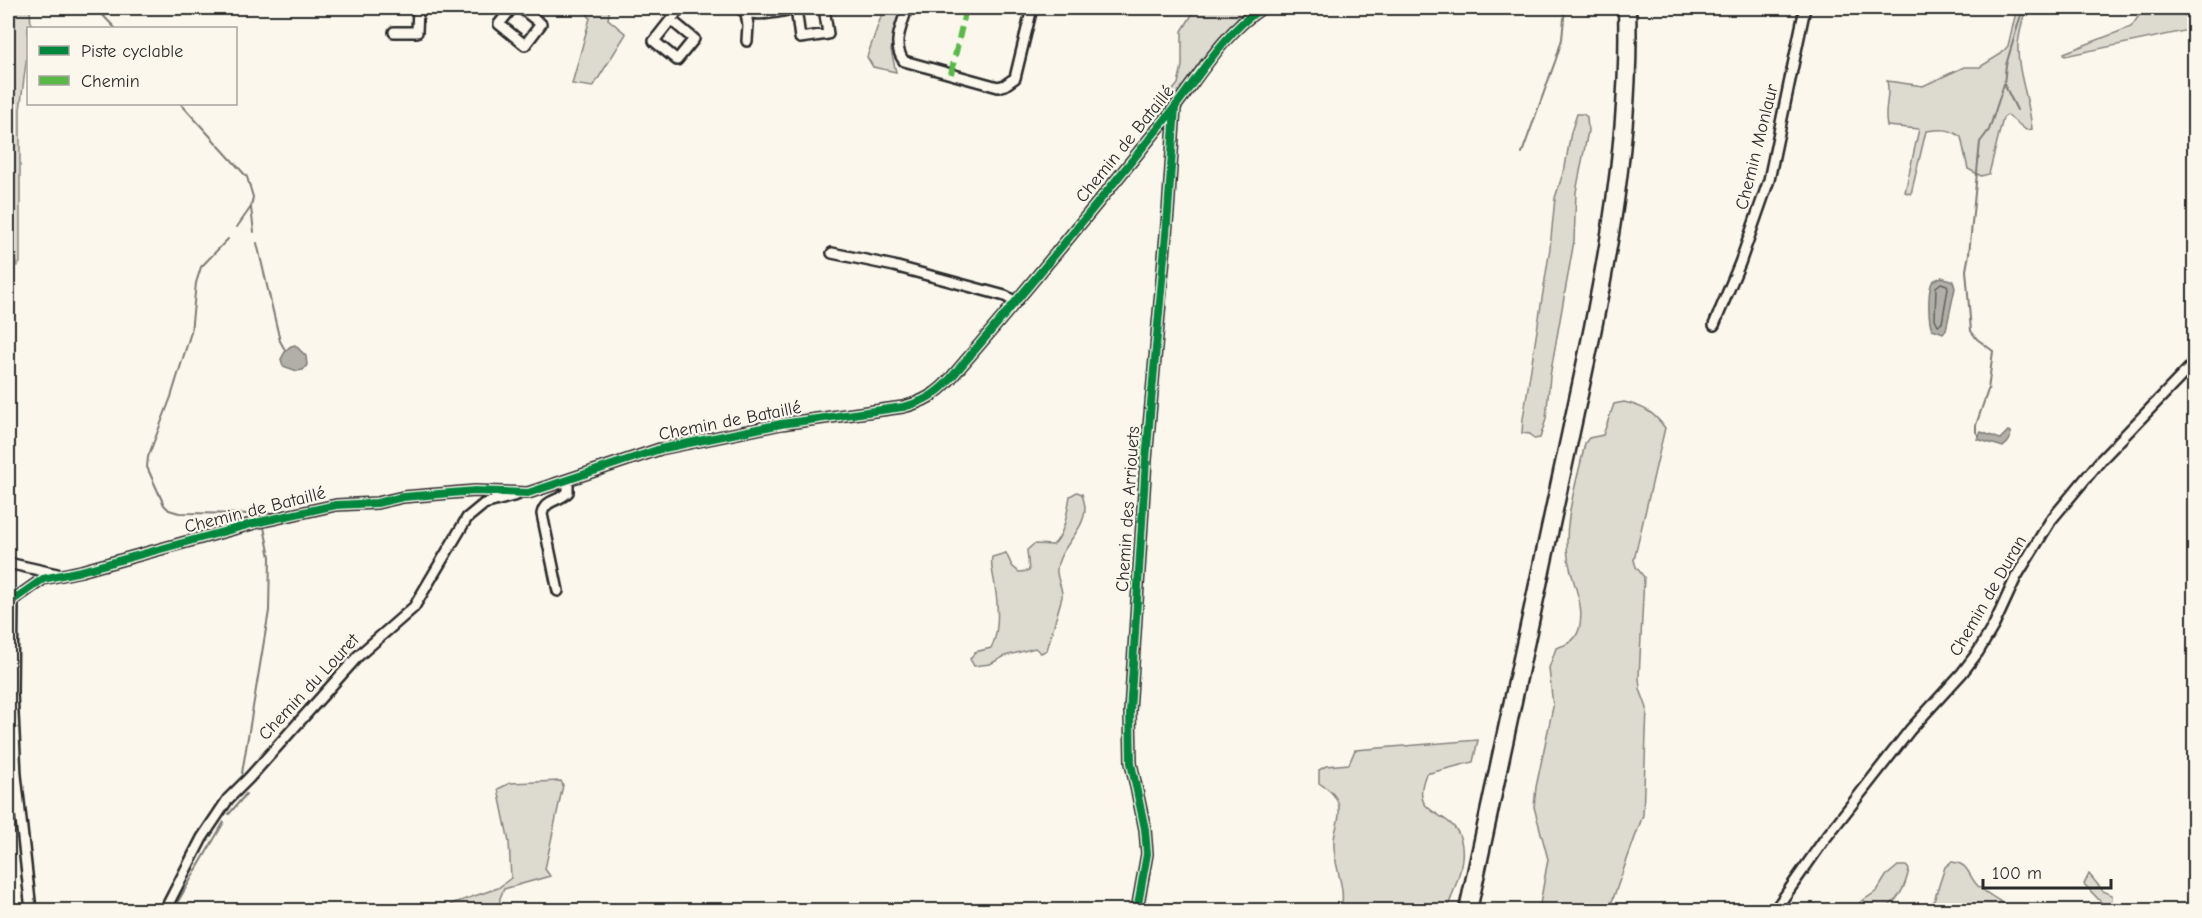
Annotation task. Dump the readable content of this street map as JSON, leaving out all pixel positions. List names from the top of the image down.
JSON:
{
  "streets": {
    "street": [
      "Chemin de Bataillé",
      "Chemin Monlaur",
      "Chemin des Arriouets",
      "Chemin de Duran",
      "Chemin du Louret"
    ]
  },
  "crossings": [
    ["Chemin de Bataillé", "Chemin des Arriouets"],
    ["Chemin de Bataillé", "Chemin du Louret"]
  ],
  "legend": ["Piste cyclable", "Chemin"],
  "scale_bar": "100 m"
}
